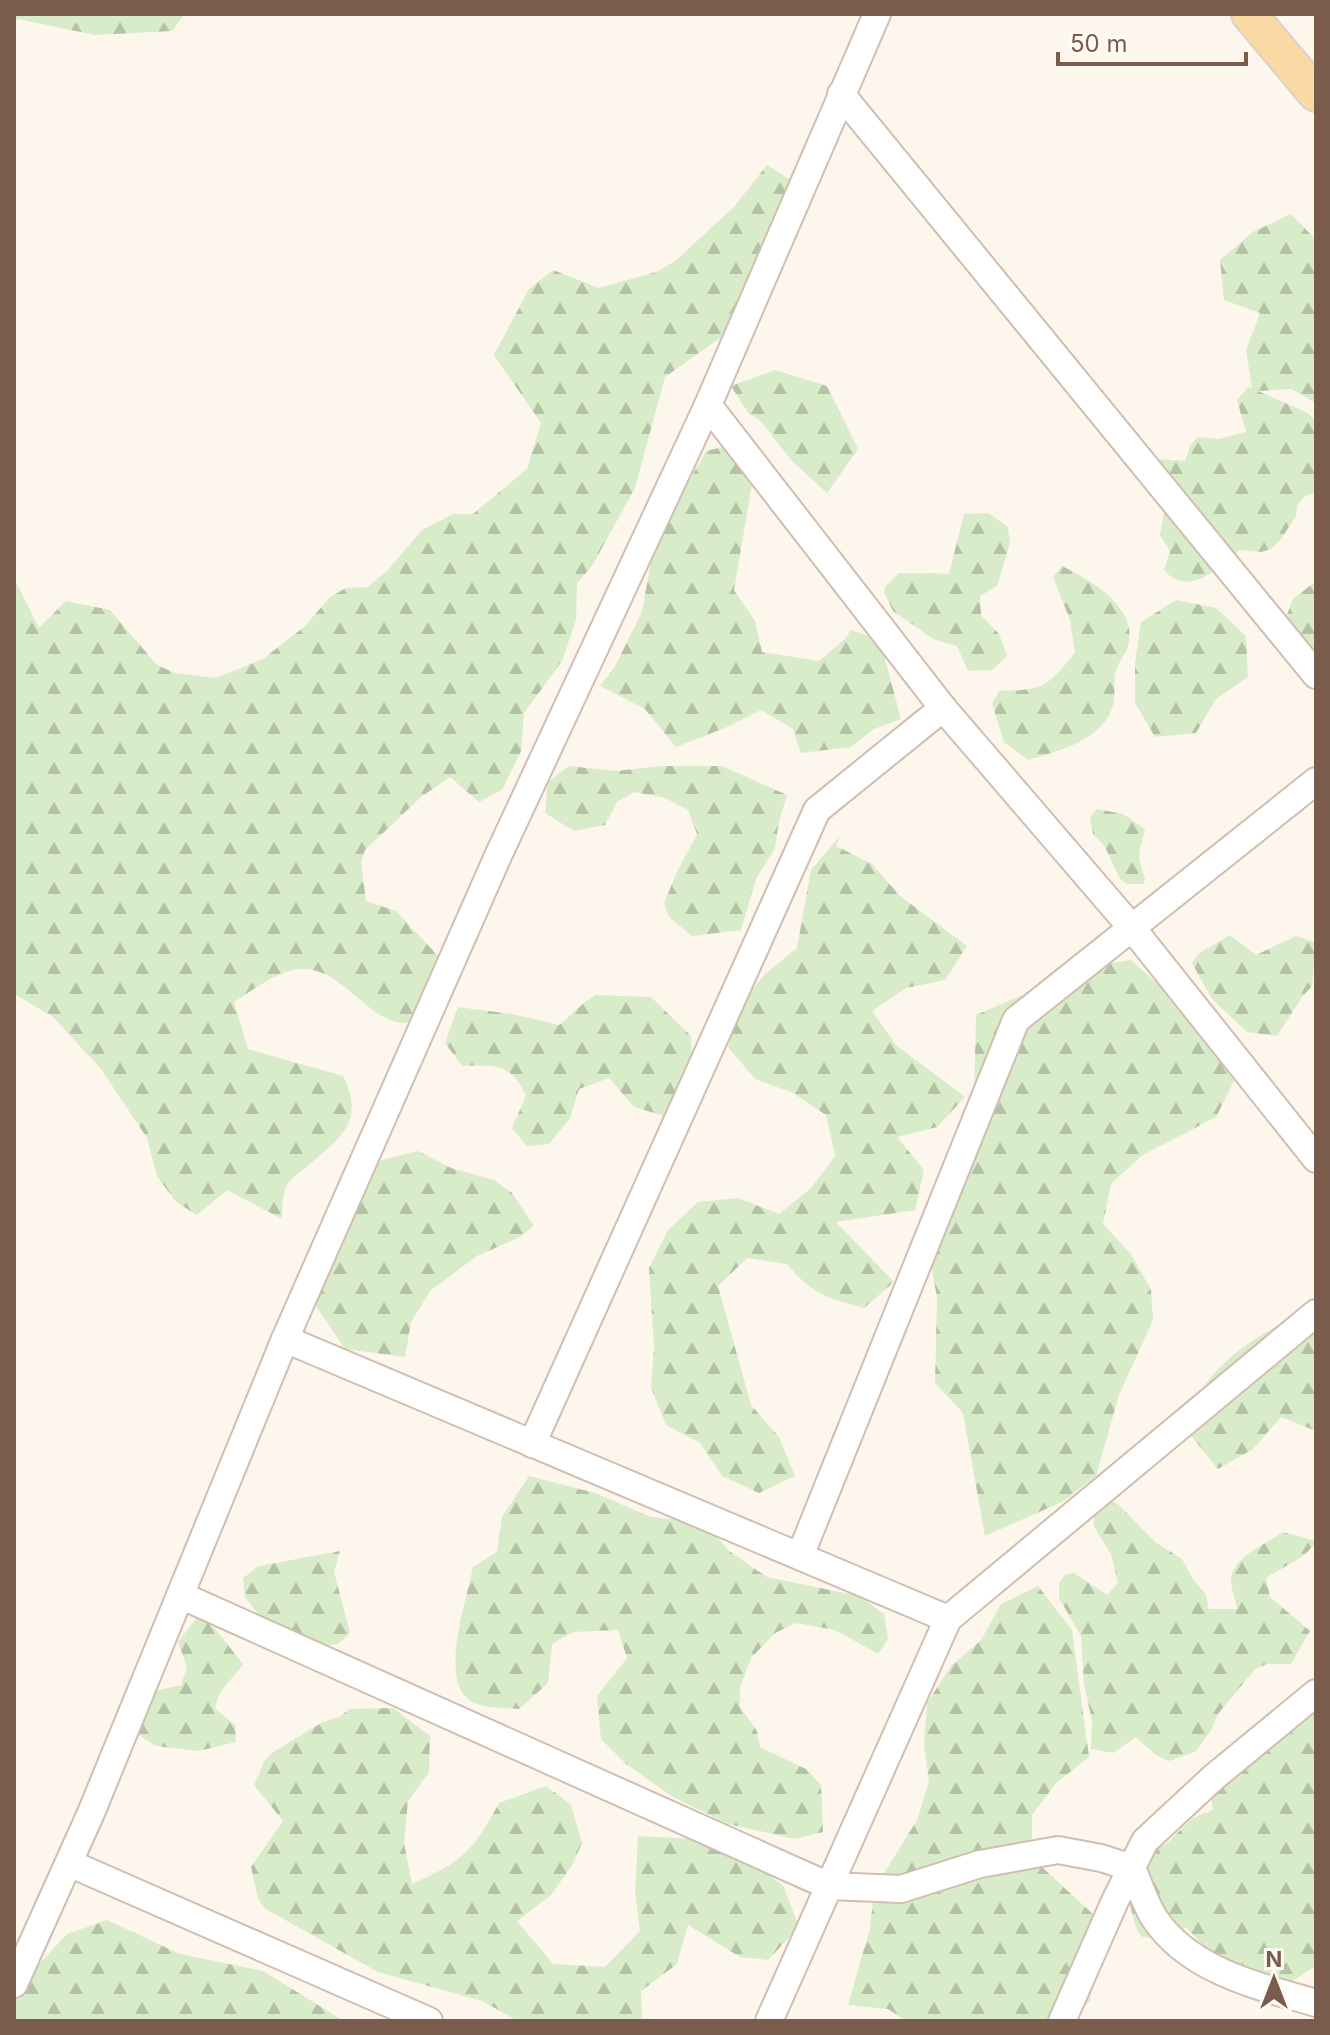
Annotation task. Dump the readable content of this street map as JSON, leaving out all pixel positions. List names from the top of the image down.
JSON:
{
  "scale_bar": "50 m",
  "north": "top"
}
